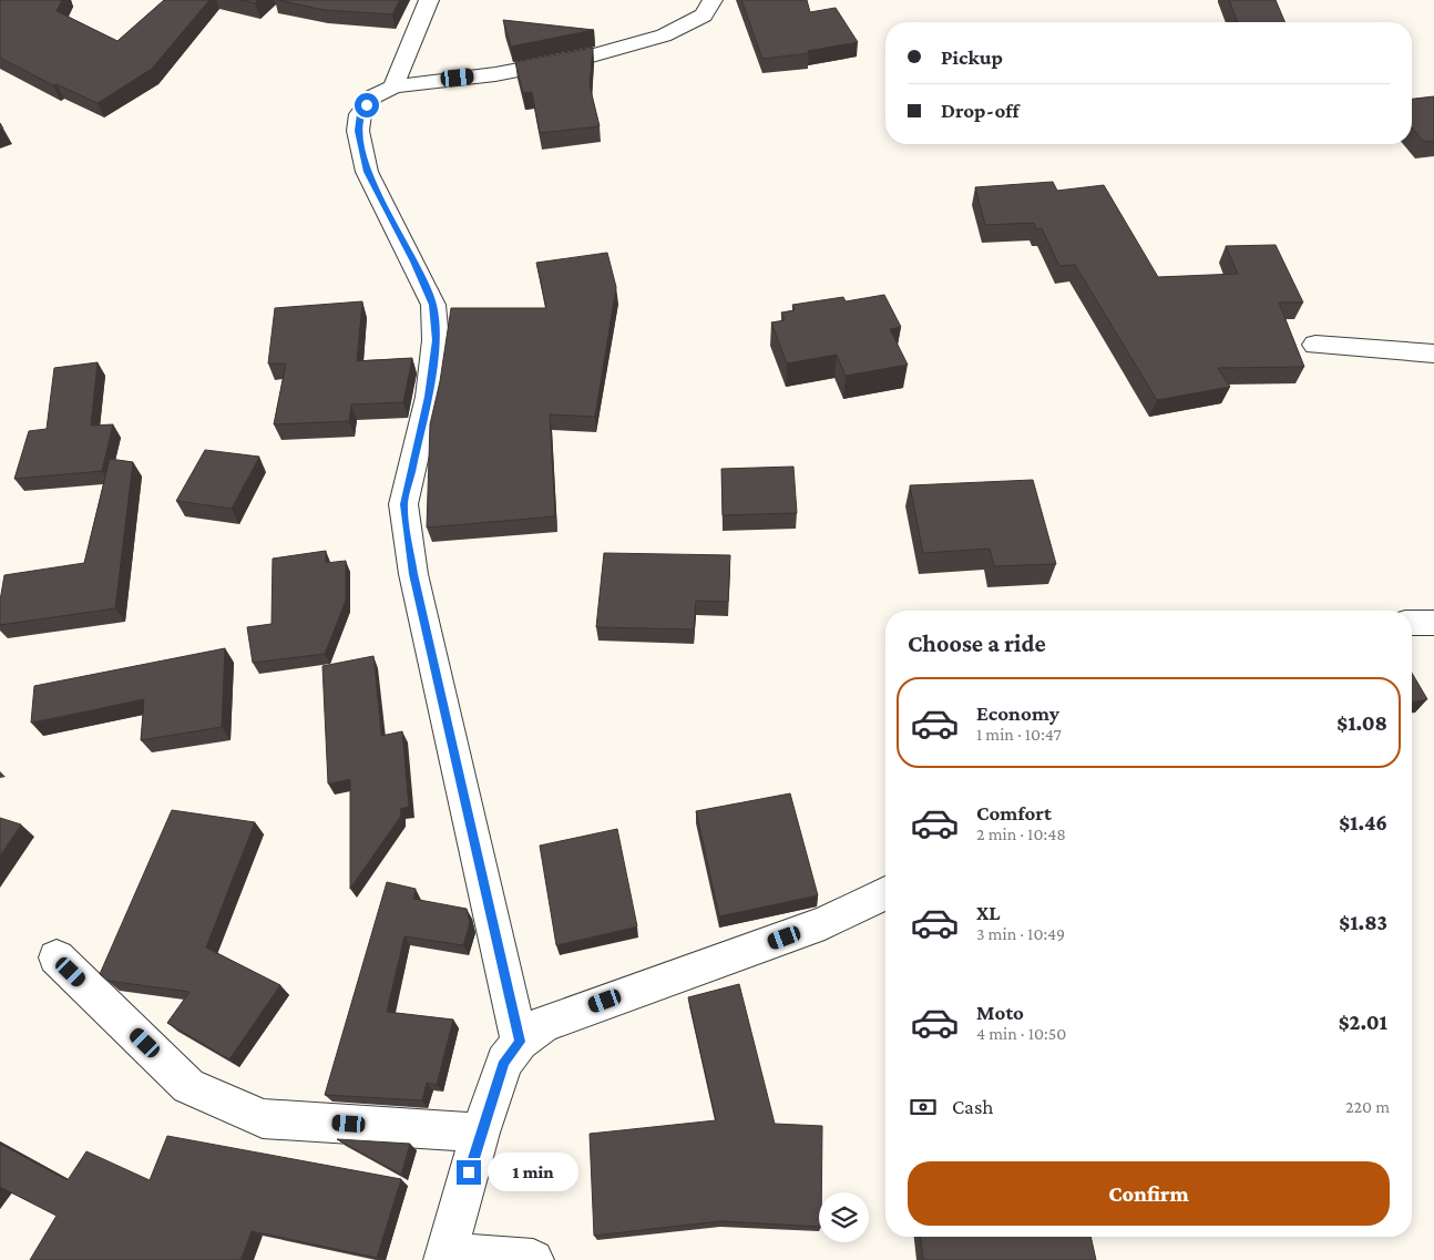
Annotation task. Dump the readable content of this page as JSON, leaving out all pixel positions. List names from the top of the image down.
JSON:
{
  "page": {
    "banner": ["Pickup", "Drop-off"],
    "heading": "Choose a ride",
    "list": [
      {
        "name": "Economy",
        "note": "1 min · 10:47",
        "value": "$1.08"
      },
      {
        "name": "Comfort",
        "note": "2 min · 10:48",
        "value": "$1.46"
      },
      {
        "name": "XL",
        "note": "3 min · 10:49",
        "value": "$1.83"
      },
      {
        "name": "Moto",
        "note": "4 min · 10:50",
        "value": "$2.01"
      }
    ],
    "pay": ["Cash", "220 m"],
    "buttons": "Confirm",
    "bubble": "1 min"
  }
}
